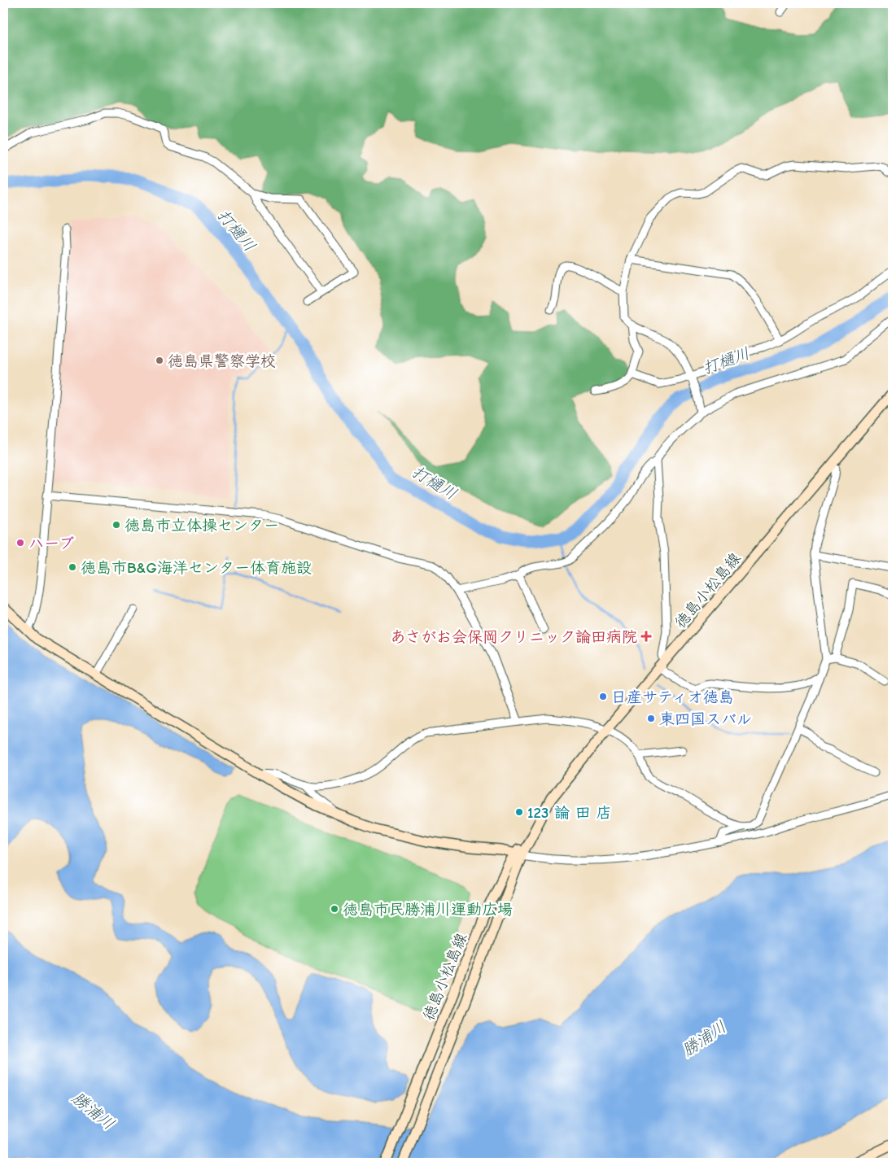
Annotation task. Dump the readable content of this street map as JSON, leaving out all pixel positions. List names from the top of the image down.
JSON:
{
  "streets": {
    "main road": ["徳島小松島線"]
  },
  "water": ["打樋川", "勝浦川"],
  "places": {
    "other": [
      "徳島県警察学校",
      "徳島市立体操センター",
      "ハーブ",
      "徳島市B&G海洋センター体育施設",
      "日産サティオ徳島",
      "東四国スバル",
      "123 論 田 店",
      "徳島市民勝浦川運動広場"
    ],
    "health": ["あさがお会保岡クリニック論田病院"]
  }
}
